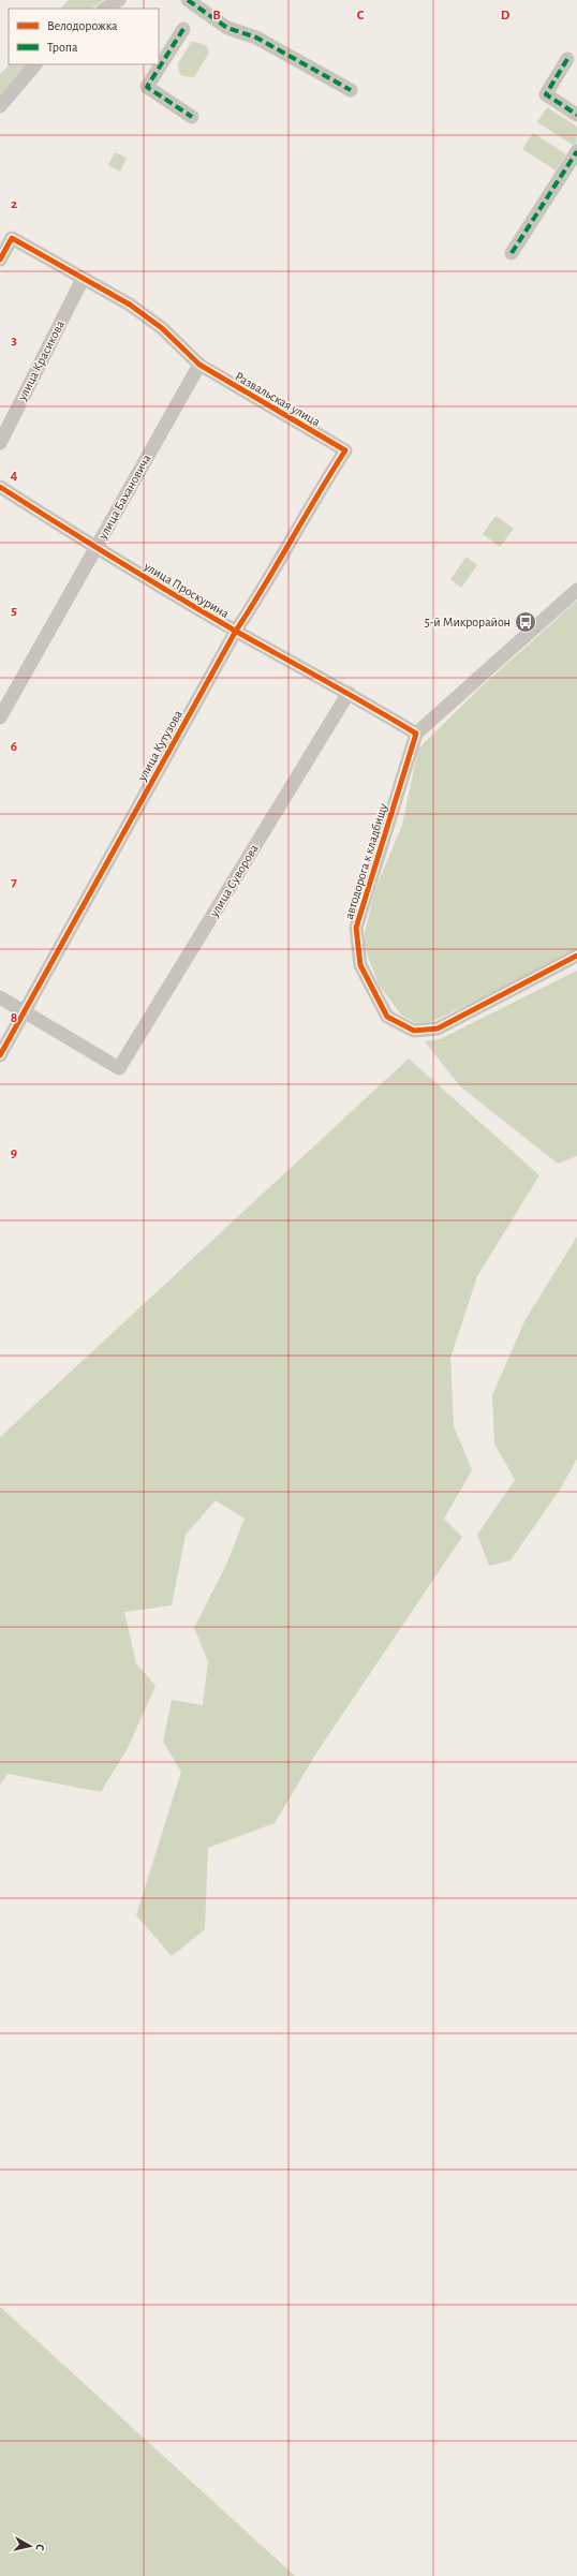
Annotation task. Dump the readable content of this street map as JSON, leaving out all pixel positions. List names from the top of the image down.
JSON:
{
  "streets": {
    "street": [
      "улица Красикова",
      "Развальская улица",
      "улица Бахановича",
      "улица Проскурина",
      "улица Кутузова",
      "автодорога к кладбищу",
      "улица Суворова"
    ]
  },
  "crossings": [
    ["улица Красикова", "Развальская улица"],
    ["Развальская улица", "улица Бахановича"],
    ["Развальская улица", "улица Кутузова"],
    ["улица Бахановича", "улица Проскурина"],
    ["улица Проскурина", "улица Кутузова"],
    ["улица Проскурина", "автодорога к кладбищу"],
    ["улица Проскурина", "улица Суворова"],
    ["улица Кутузова", "улица Суворова"]
  ],
  "places": {
    "bus stop": ["5-й Микрорайон"]
  },
  "legend": ["Велодорожка", "Тропа"],
  "north": "right",
  "grid": {
    "columns": ["B", "C", "D"],
    "rows": [
      "2",
      "3",
      "4",
      "5",
      "6",
      "7",
      "8",
      "9"
    ]
  }
}
